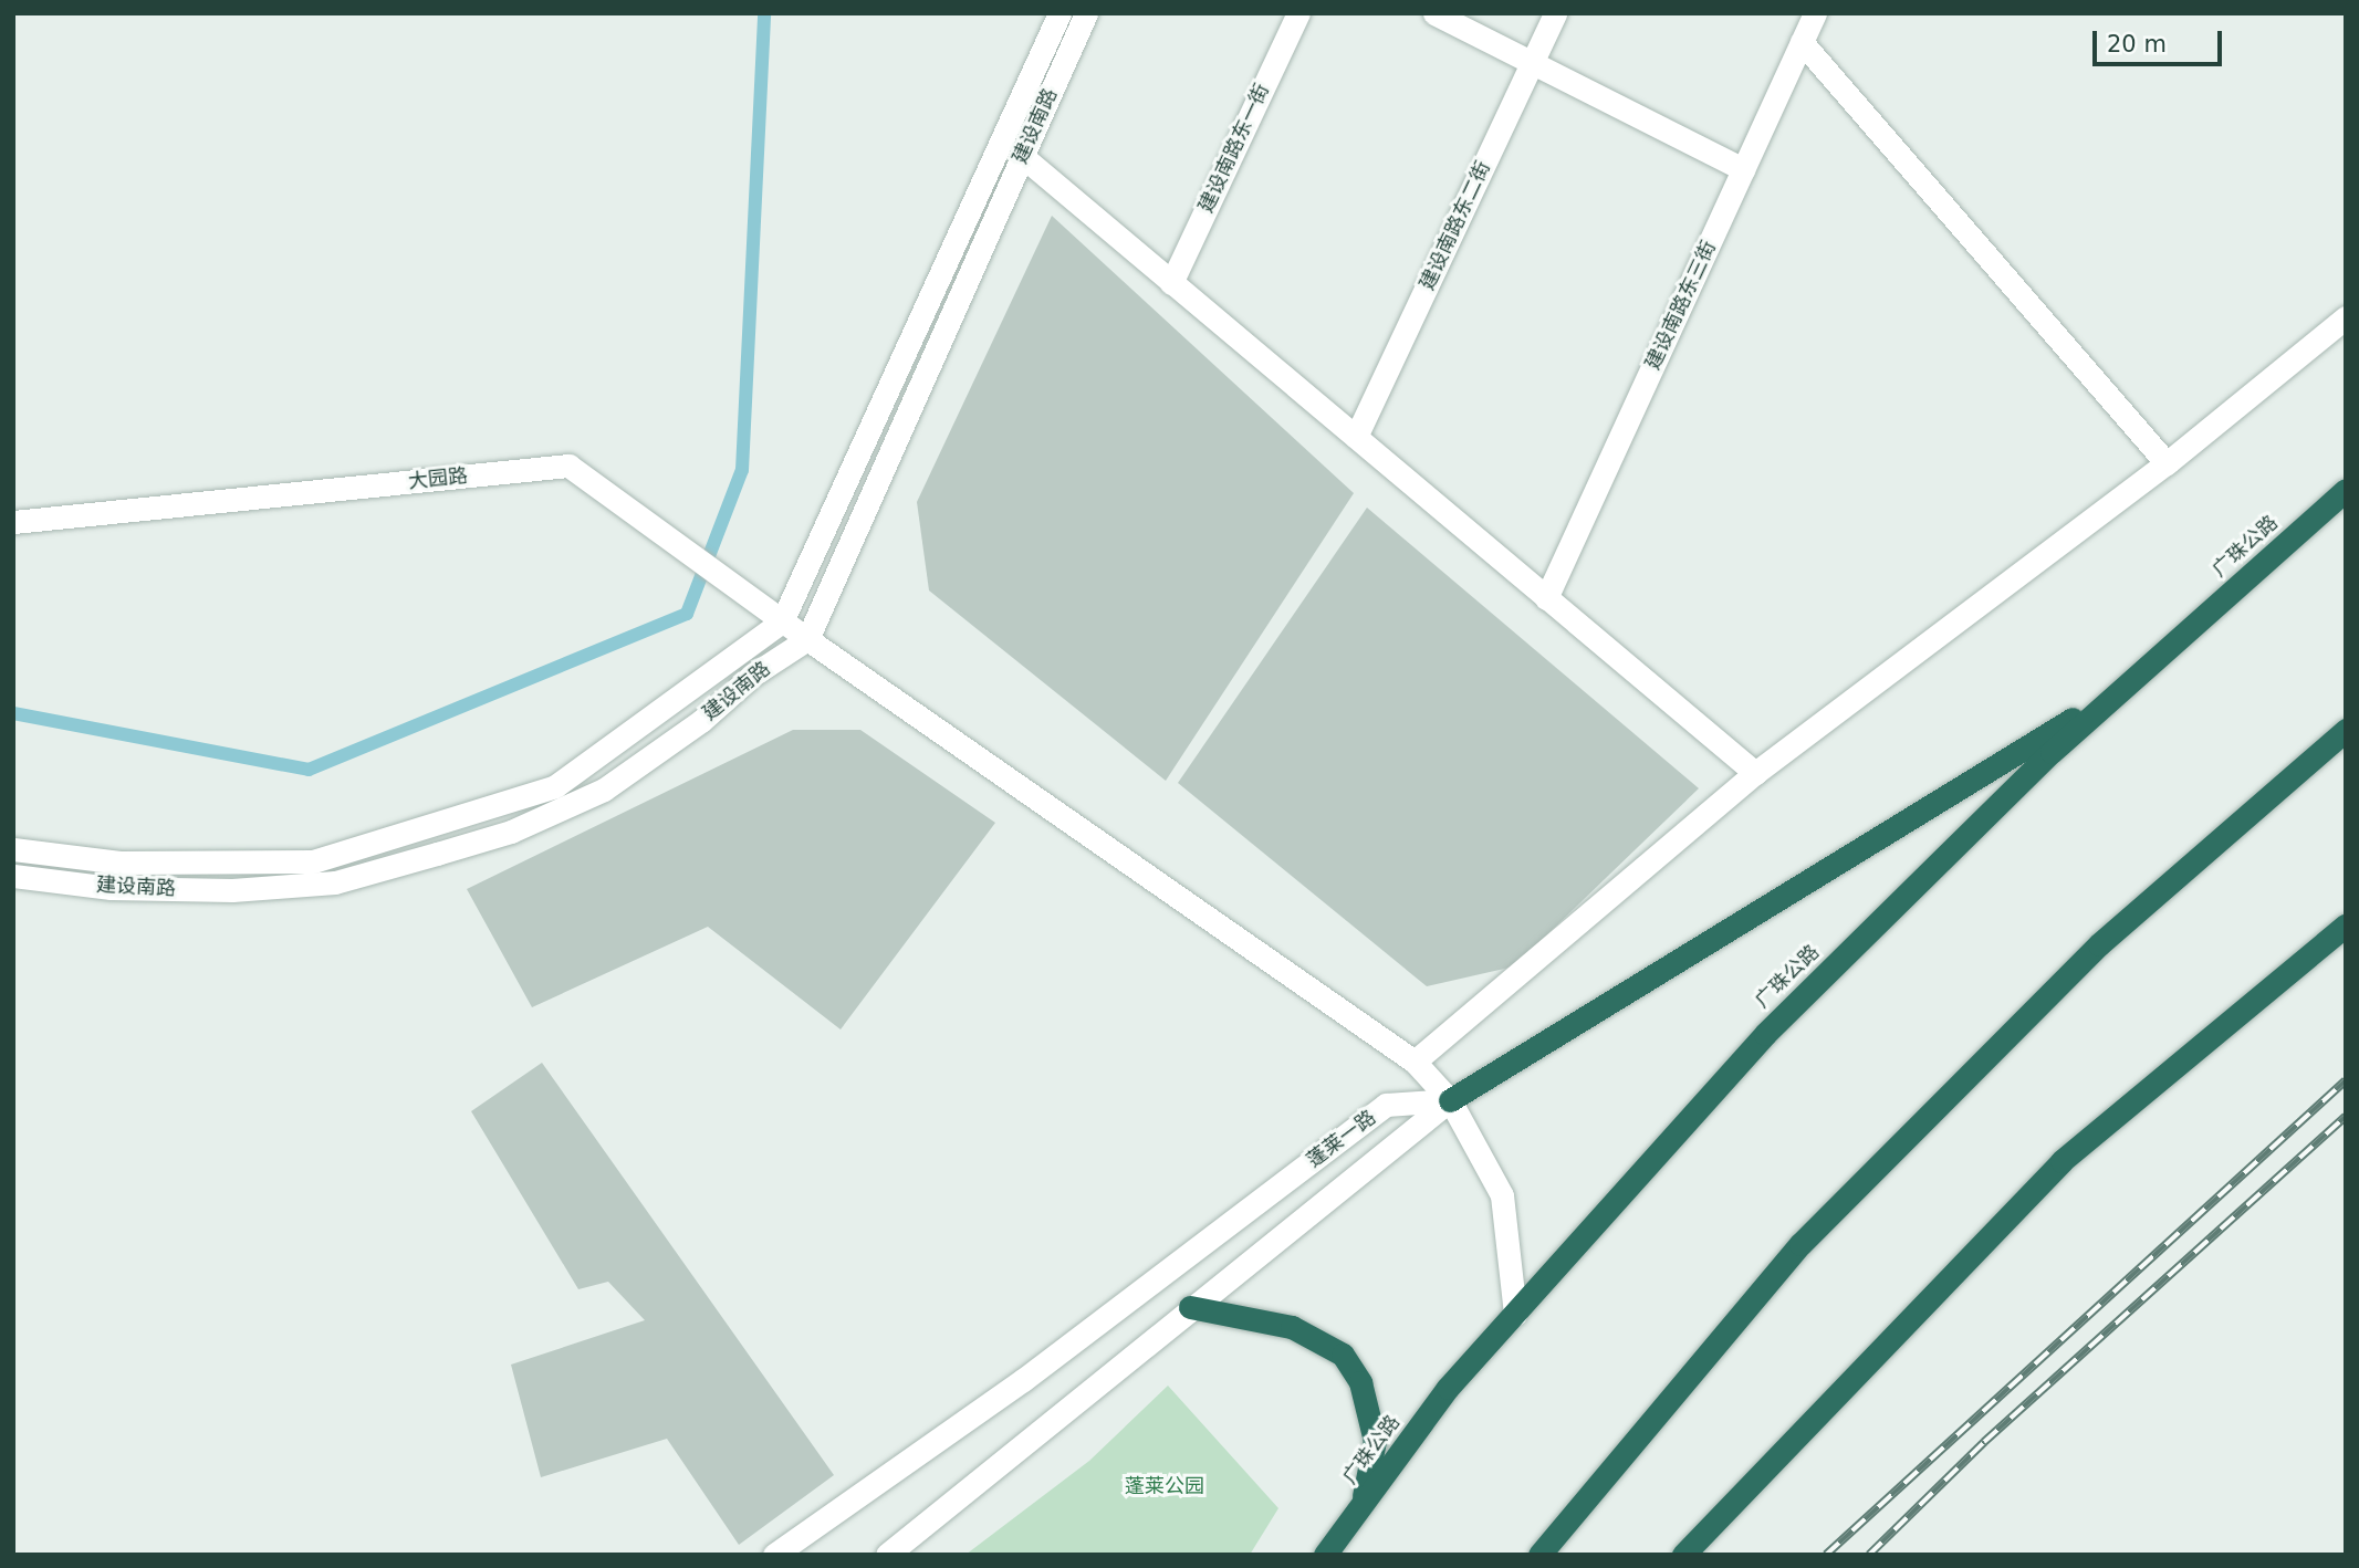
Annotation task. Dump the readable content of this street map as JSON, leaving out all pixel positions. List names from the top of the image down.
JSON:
{
  "streets": {
    "highway": ["广珠公路"],
    "street": [
      "建设南路",
      "建设南路东一街",
      "建设南路东二街",
      "建设南路东三街",
      "大园路",
      "蓬莱一路"
    ]
  },
  "crossings": [
    ["建设南路", "大园路"],
    ["大园路", "广珠公路"],
    ["大园路", "蓬莱一路"]
  ],
  "parks": ["蓬莱公园"],
  "scale_bar": "20 m"
}
